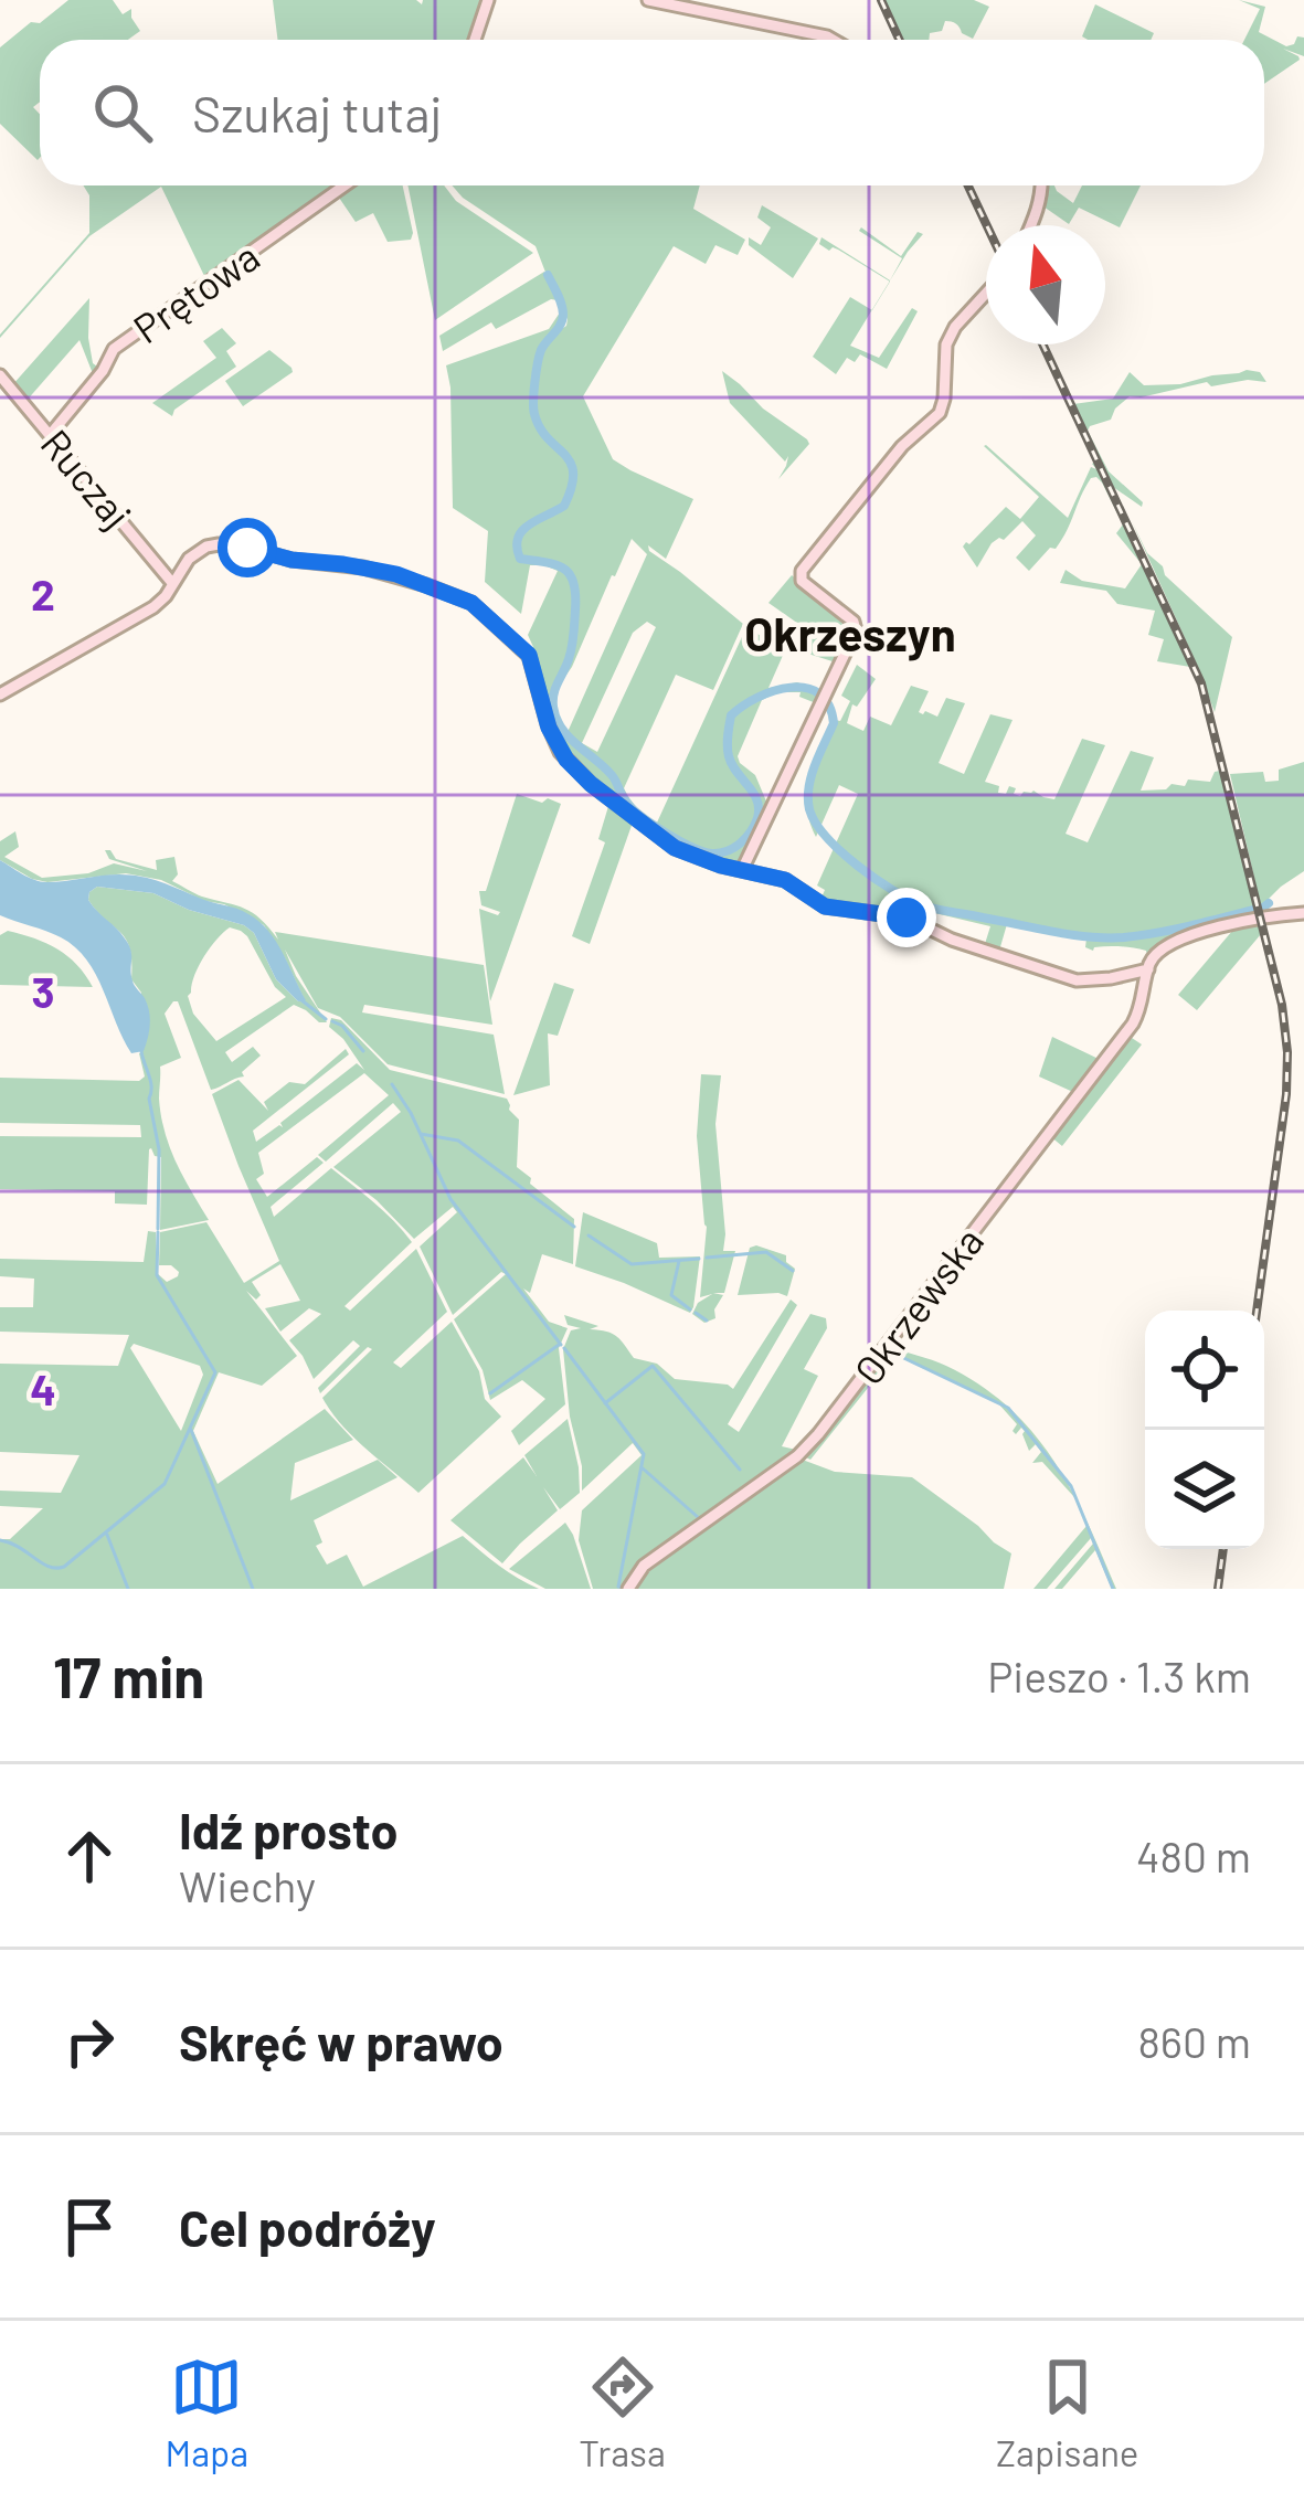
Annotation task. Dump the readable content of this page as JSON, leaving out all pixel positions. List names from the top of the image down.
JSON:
{
  "streets": {
    "street": ["Prętowa", "Ruczaj", "Okrzewska"]
  },
  "crossings": [
    ["Prętowa", "Ruczaj"]
  ],
  "districts": ["Okrzeszyn"],
  "north": "top",
  "page": {
    "search": "Szukaj tutaj",
    "heading": ["17 min", "Pieszo · 1.3 km"],
    "list": [
      ["Idź prosto", "Wiechy", "480 m"],
      ["Skręć w prawo", "860 m"],
      "Cel podróży"
    ],
    "nav": ["Mapa", "Trasa", "Zapisane"]
  },
  "grid": {
    "rows": ["2", "3", "4"]
  }
}
